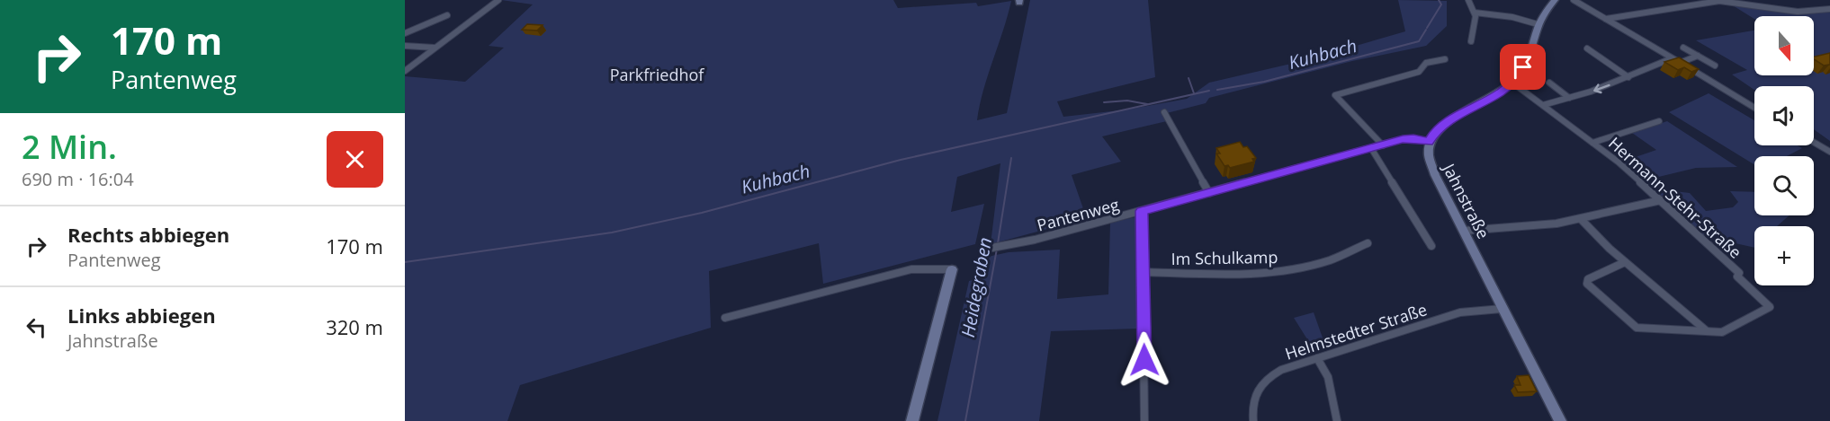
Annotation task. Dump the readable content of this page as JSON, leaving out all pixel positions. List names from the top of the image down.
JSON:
{
  "streets": {
    "main road": ["Jahnstraße"],
    "street": [
      "Hermann-Stehr-Straße",
      "Pantenweg",
      "Im Schulkamp",
      "Helmstedter Straße"
    ]
  },
  "crossings": [
    ["Jahnstraße", "Pantenweg"],
    ["Jahnstraße", "Helmstedter Straße"]
  ],
  "water": ["Kuhbach", "Heidegraben"],
  "parks": ["Parkfriedhof"],
  "north": "bottom",
  "page": {
    "turn": ["170 m", "Pantenweg"],
    "map_buttons": "+",
    "heading": ["2 Min.", "690 m · 16:04"],
    "list": [
      {
        "name": "Rechts abbiegen",
        "note": "Pantenweg",
        "value": "170 m"
      },
      {
        "name": "Links abbiegen",
        "note": "Jahnstraße",
        "value": "320 m"
      }
    ]
  }
}
